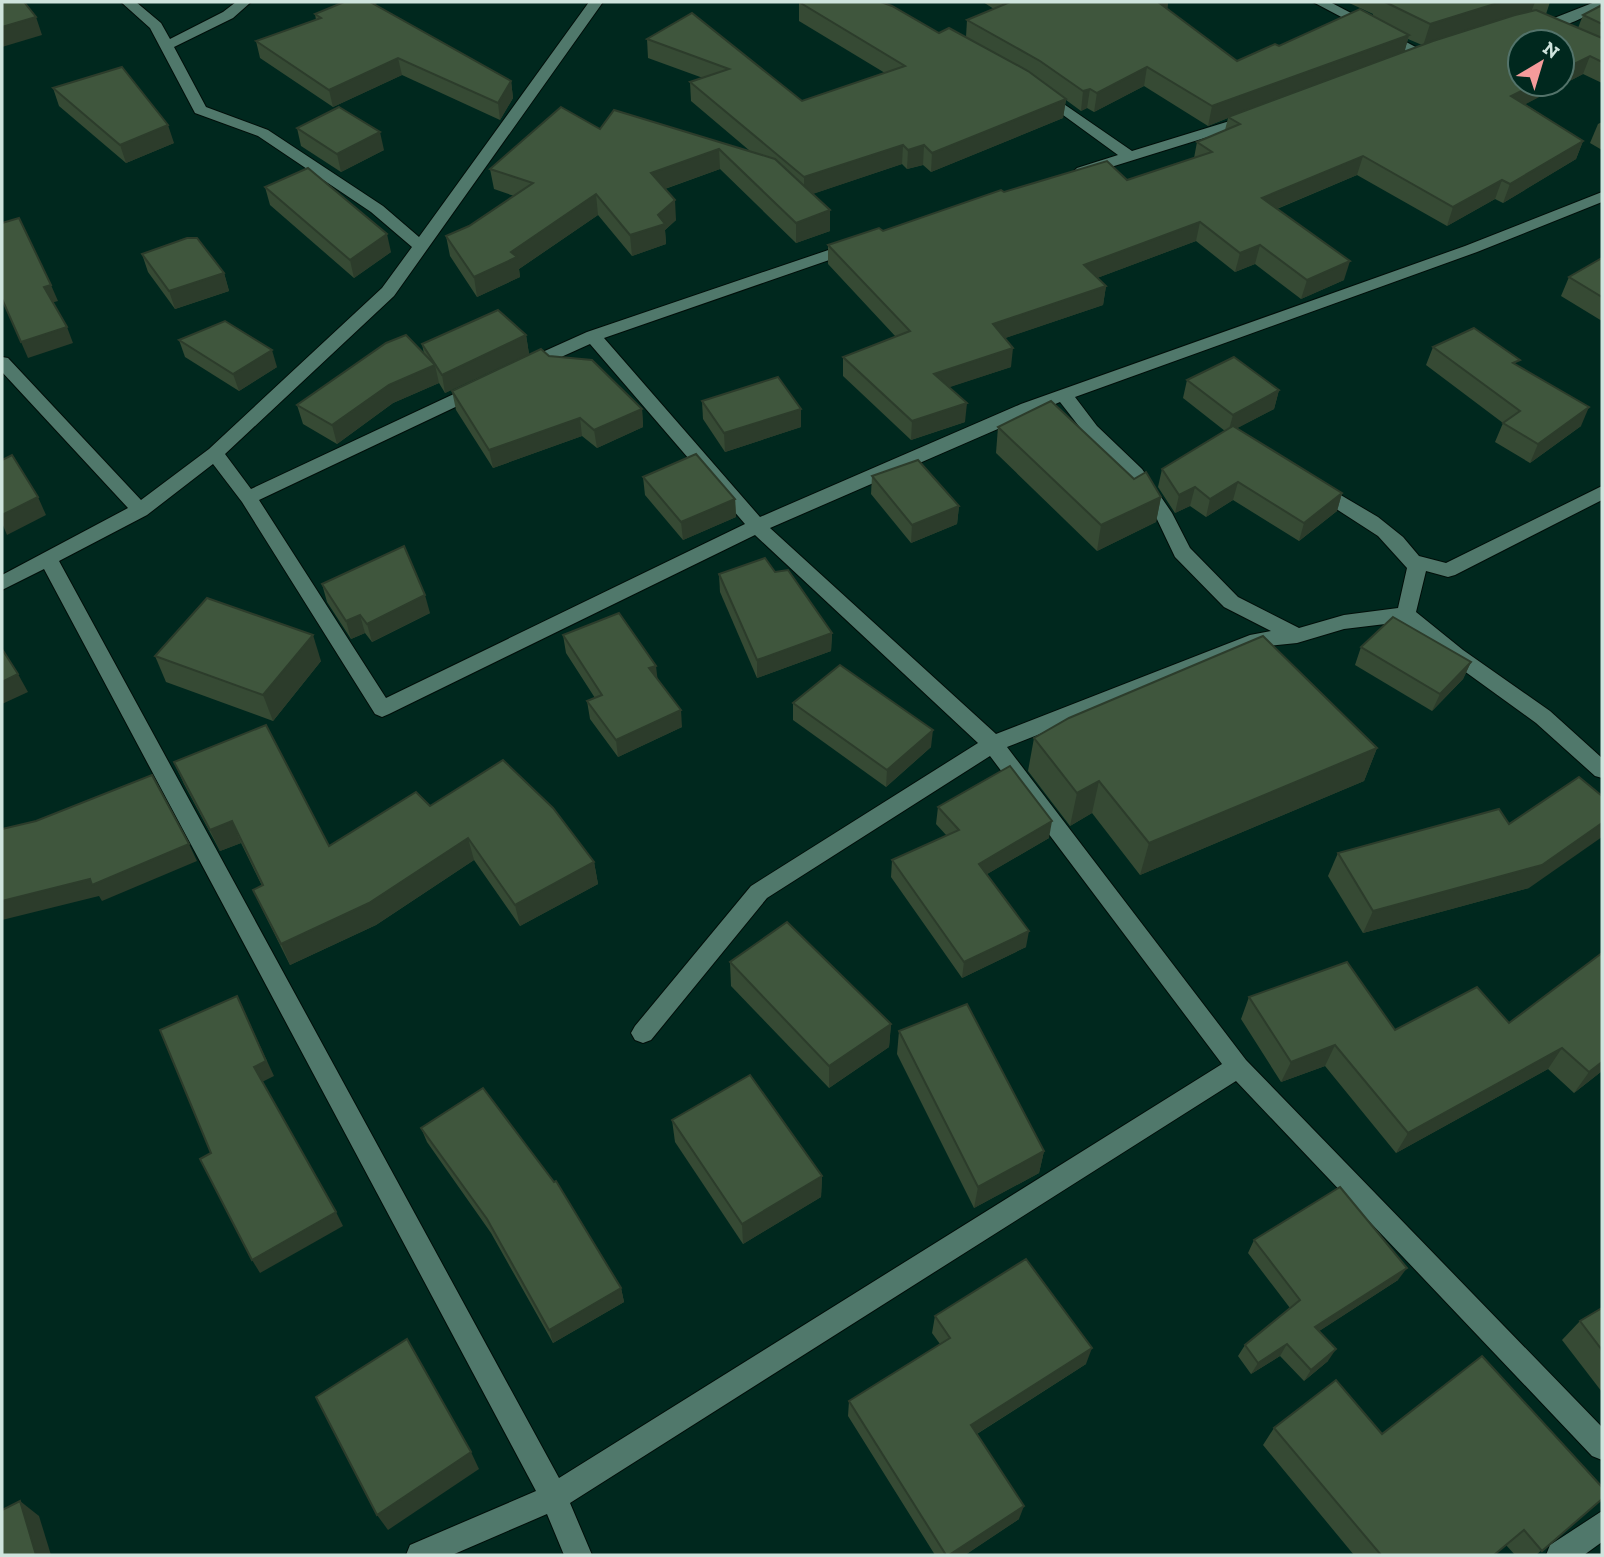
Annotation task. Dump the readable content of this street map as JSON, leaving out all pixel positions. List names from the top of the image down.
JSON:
{
  "north": "top right"
}
